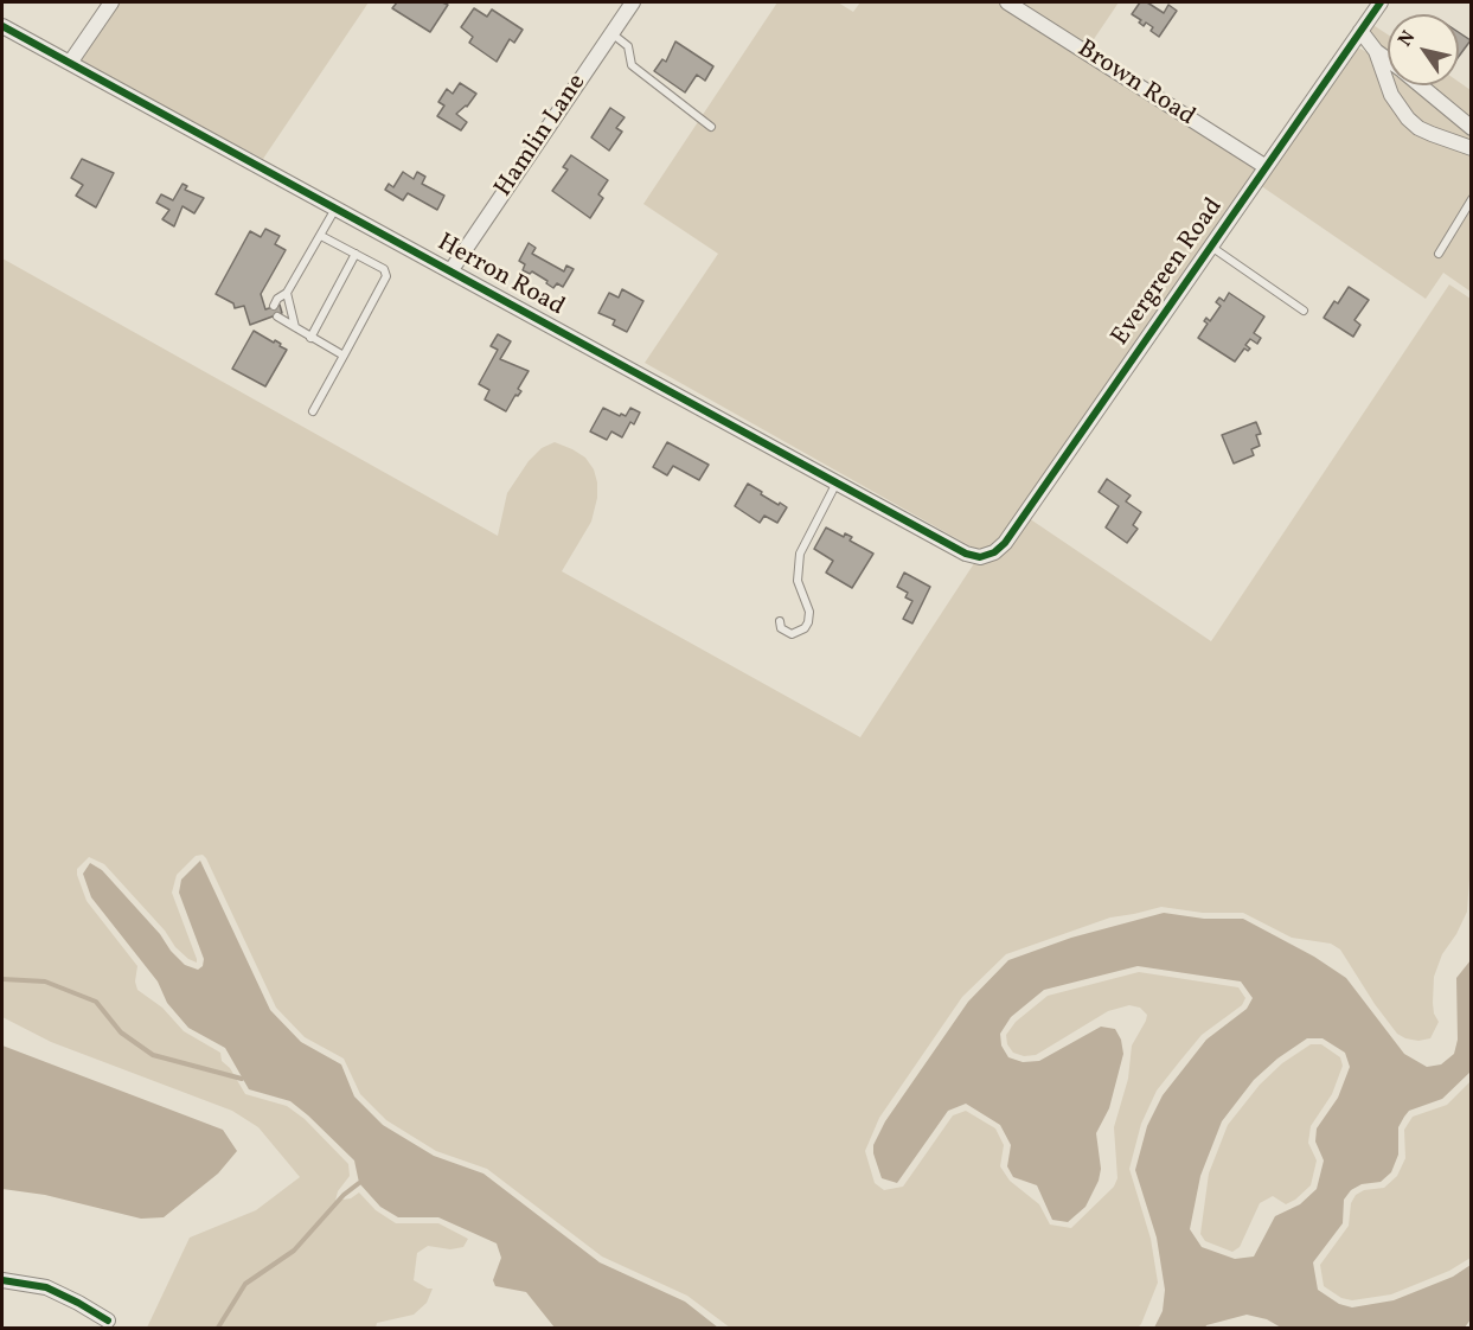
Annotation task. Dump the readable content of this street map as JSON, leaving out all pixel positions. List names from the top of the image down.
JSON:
{
  "streets": {
    "street": [
      "Brown Road",
      "Hamlin Lane",
      "Evergreen Road",
      "Herron Road"
    ]
  },
  "crossings": [
    ["Brown Road", "Evergreen Road"],
    ["Hamlin Lane", "Herron Road"],
    ["Evergreen Road", "Herron Road"]
  ],
  "north": "top left"
}
